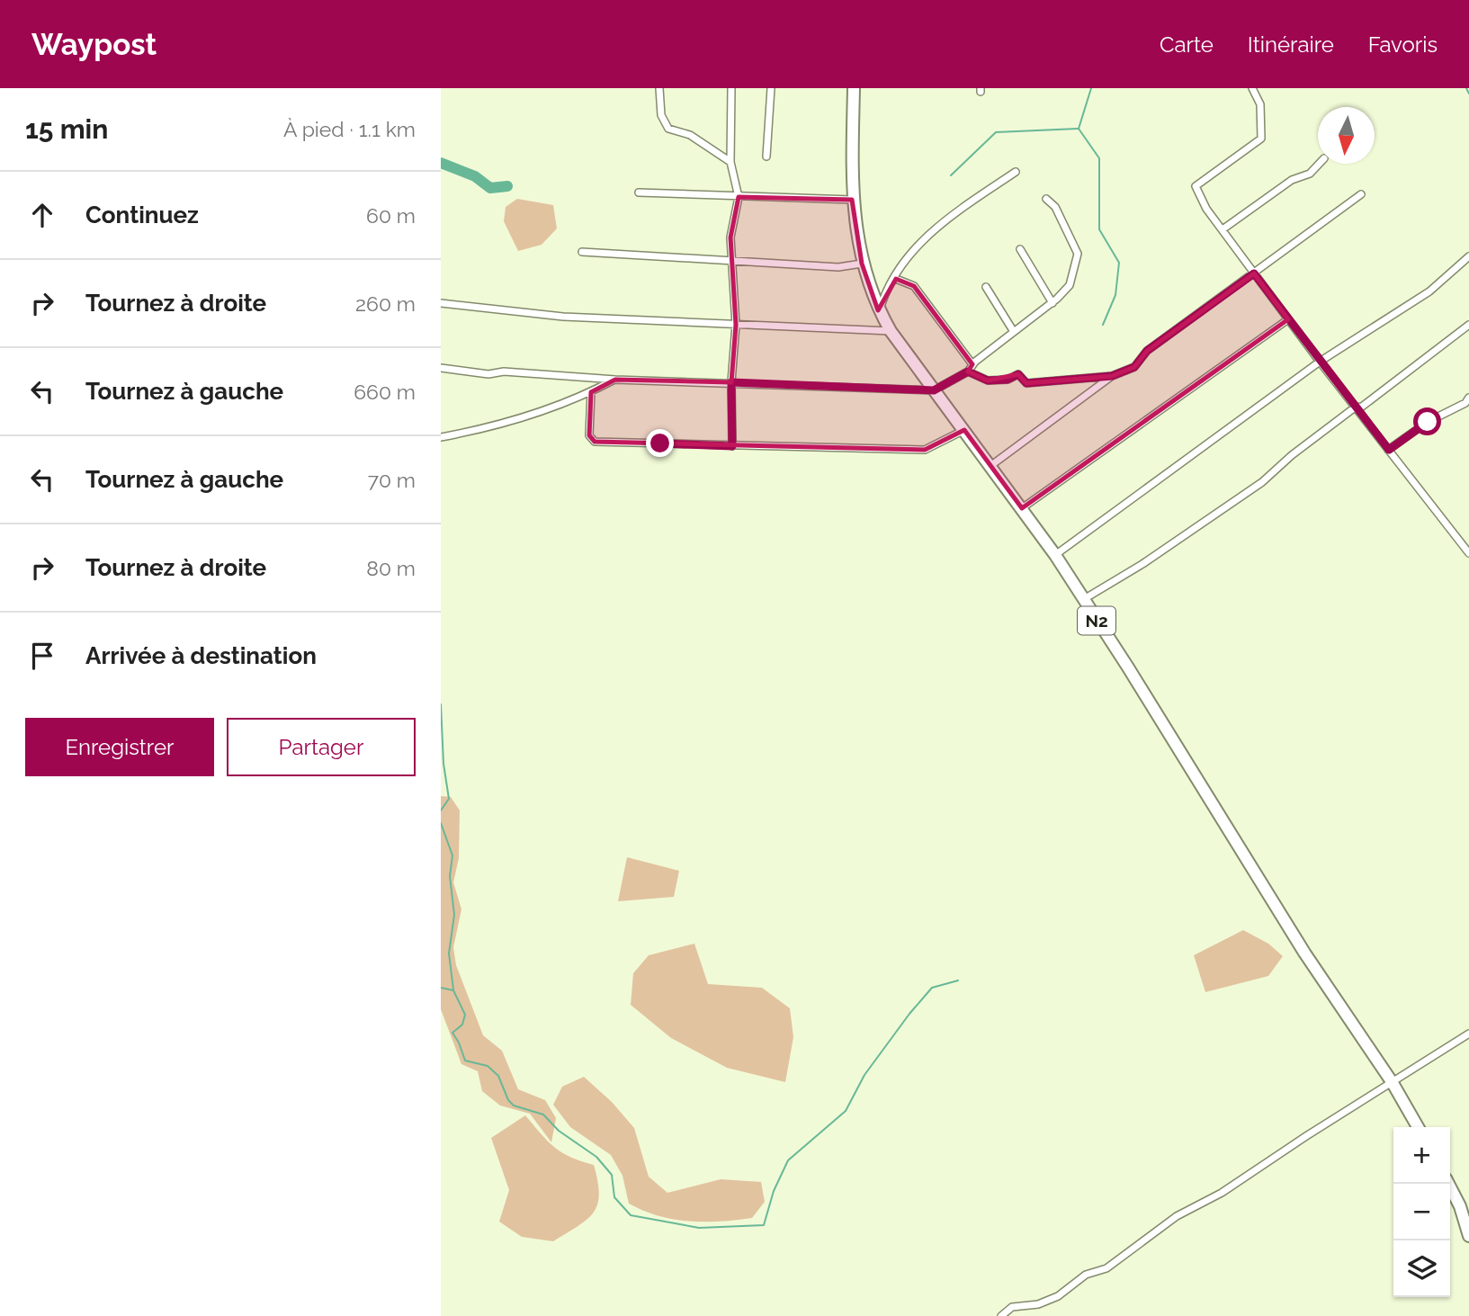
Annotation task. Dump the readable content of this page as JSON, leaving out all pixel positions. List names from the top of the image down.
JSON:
{
  "streets": {
    "highway": ["N2"]
  },
  "north": "bottom",
  "page": {
    "header": "Waypost",
    "nav": ["Carte", "Itinéraire", "Favoris"],
    "heading": ["15 min", "À pied · 1.1 km"],
    "list": [
      ["Continuez", "60 m"],
      ["Tournez à droite", "260 m"],
      ["Tournez à gauche", "660 m"],
      ["Tournez à gauche", "70 m"],
      ["Tournez à droite", "80 m"],
      "Arrivée à destination"
    ],
    "buttons": ["Enregistrer", "Partager"],
    "map_buttons": ["+", "−"]
  }
}
